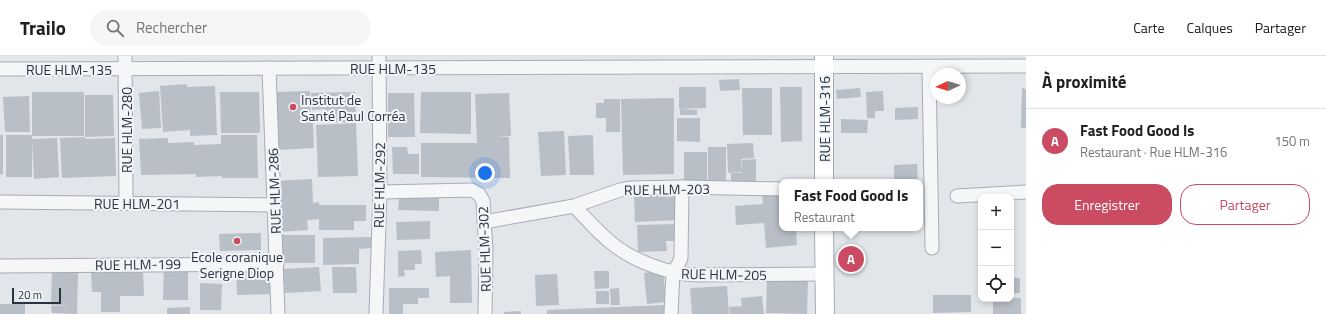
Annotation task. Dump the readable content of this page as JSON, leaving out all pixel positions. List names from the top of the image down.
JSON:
{
  "streets": {
    "street": [
      "RUE HLM-135",
      "RUE HLM-316",
      "RUE HLM-280",
      "RUE HLM-292",
      "RUE HLM-203",
      "RUE HLM-286",
      "RUE HLM-201",
      "RUE HLM-302",
      "RUE HLM-199",
      "RUE HLM-205"
    ]
  },
  "crossings": [
    ["RUE HLM-135", "RUE HLM-316"],
    ["RUE HLM-135", "RUE HLM-280"],
    ["RUE HLM-135", "RUE HLM-292"],
    ["RUE HLM-135", "RUE HLM-286"],
    ["RUE HLM-280", "RUE HLM-201"],
    ["RUE HLM-292", "RUE HLM-302"],
    ["RUE HLM-203", "RUE HLM-302"],
    ["RUE HLM-203", "RUE HLM-205"],
    ["RUE HLM-286", "RUE HLM-201"],
    ["RUE HLM-286", "RUE HLM-199"]
  ],
  "places": ["Institut de Santé Paul Corréa", "Ecole coranique Serigne Diop"],
  "scale_bar": "20 m",
  "north": "left",
  "page": {
    "header": "Trailo",
    "search": "Rechercher",
    "nav": ["Carte", "Calques", "Partager"],
    "heading": "À proximité",
    "list": [
      {
        "mark": "A",
        "name": "Fast Food Good Is",
        "note": "Restaurant · Rue HLM-316",
        "value": "150 m"
      }
    ],
    "buttons": ["Enregistrer", "Partager"],
    "popup": ["Fast Food Good Is", "Restaurant"],
    "map_buttons": ["+", "−"],
    "pins": "A",
    "scale": "20 m"
  }
}
